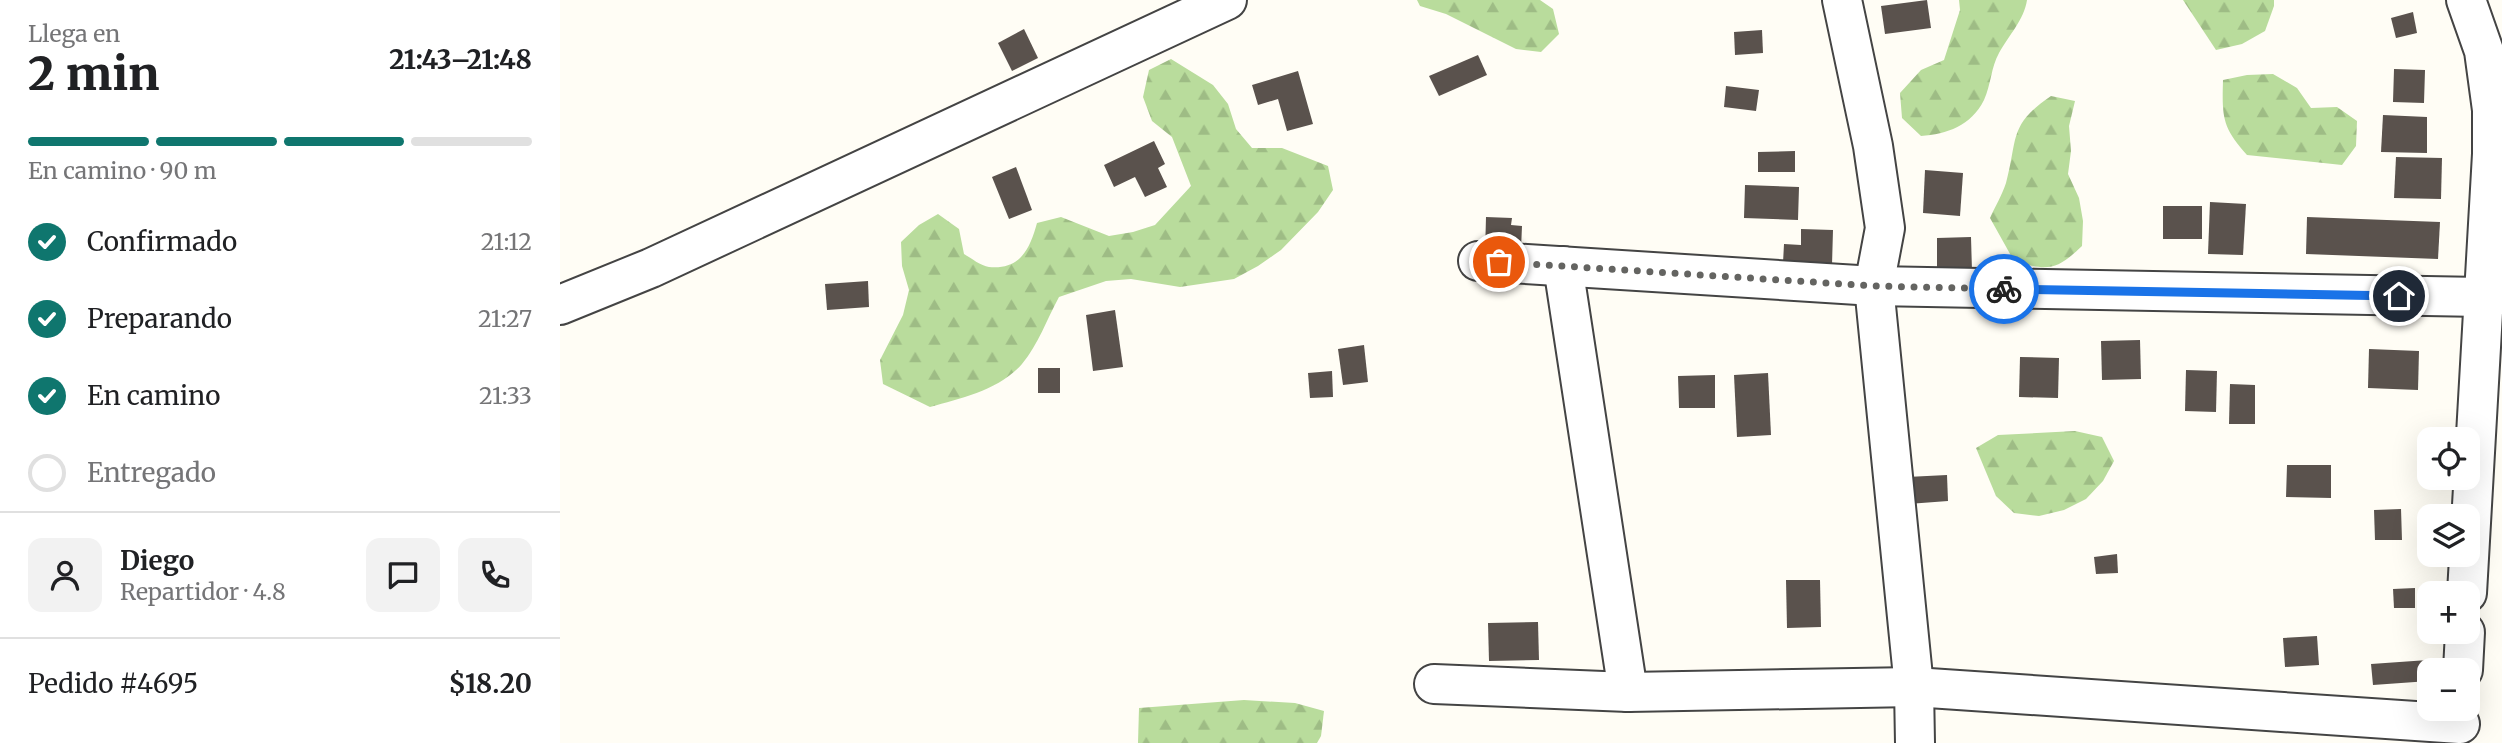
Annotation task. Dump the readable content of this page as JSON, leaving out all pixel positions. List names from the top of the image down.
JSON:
{
  "page": {
    "heading": ["2 min", "Llega en", "21:43–21:48"],
    "panel": [
      "Diego",
      "Repartidor · 4.8",
      "Pedido #4695",
      "$18.20"
    ],
    "bar": "En camino · 90 m",
    "list": [
      ["Confirmado", "21:12"],
      ["Preparando", "21:27"],
      ["En camino", "21:33"],
      "Entregado"
    ],
    "map_buttons": ["+", "−"]
  }
}
